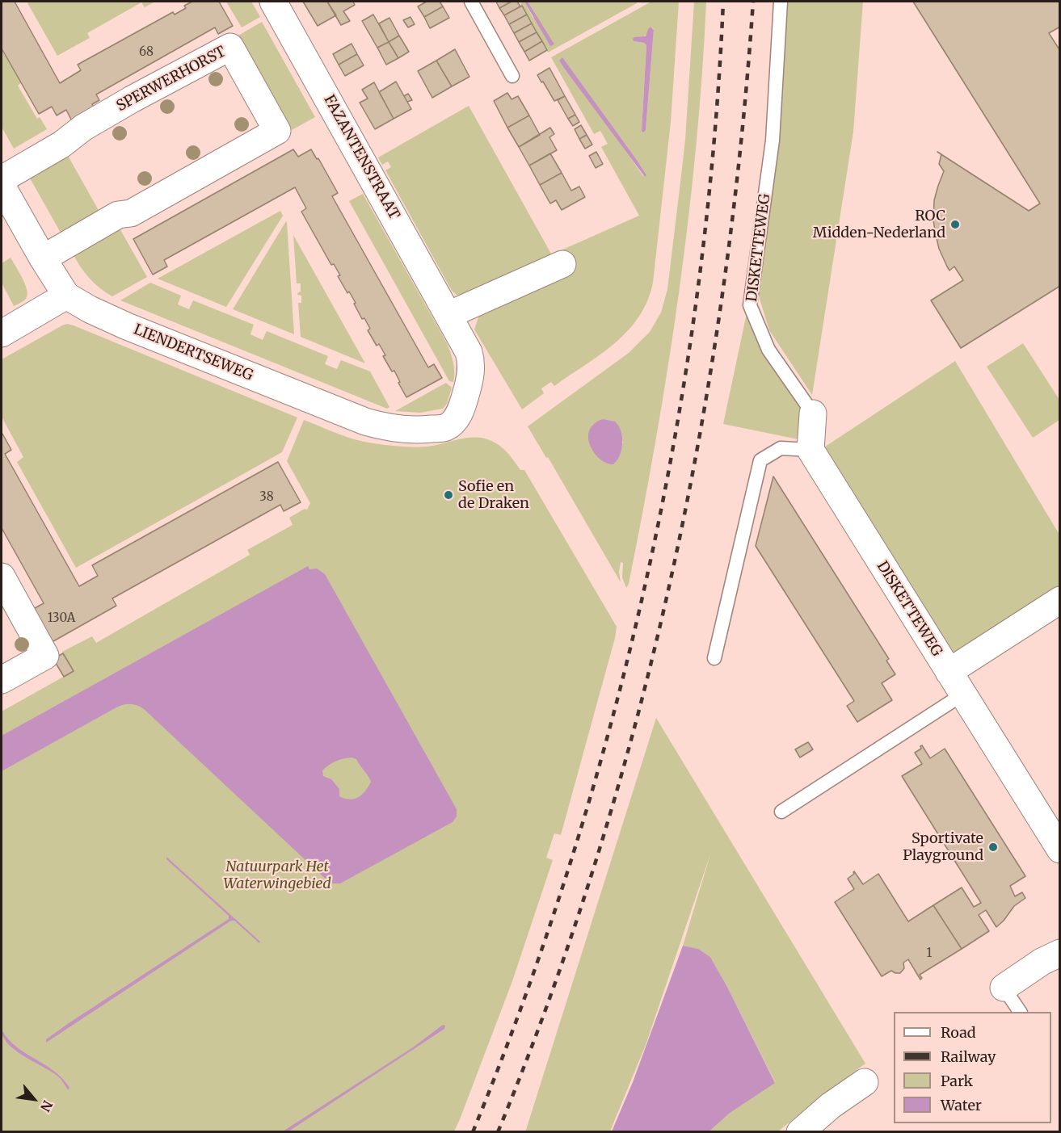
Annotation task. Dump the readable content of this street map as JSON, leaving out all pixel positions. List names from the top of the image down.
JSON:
{
  "streets": {
    "street": [
      "SPERWERHORST",
      "FAZANTENSTRAAT",
      "DISKETTEWEG",
      "LIENDERTSEWEG"
    ]
  },
  "crossings": [
    ["SPERWERHORST", "LIENDERTSEWEG"],
    ["FAZANTENSTRAAT", "LIENDERTSEWEG"]
  ],
  "parks": ["Natuurpark Het Waterwingebied"],
  "places": ["ROC Midden-Nederland", "Sofie en de Draken", "Sportivate Playground"],
  "house_numbers": [
    "68",
    "38",
    "130A",
    "1"
  ],
  "legend": [
    "Road",
    "Railway",
    "Park",
    "Water"
  ],
  "north": "bottom right"
}
